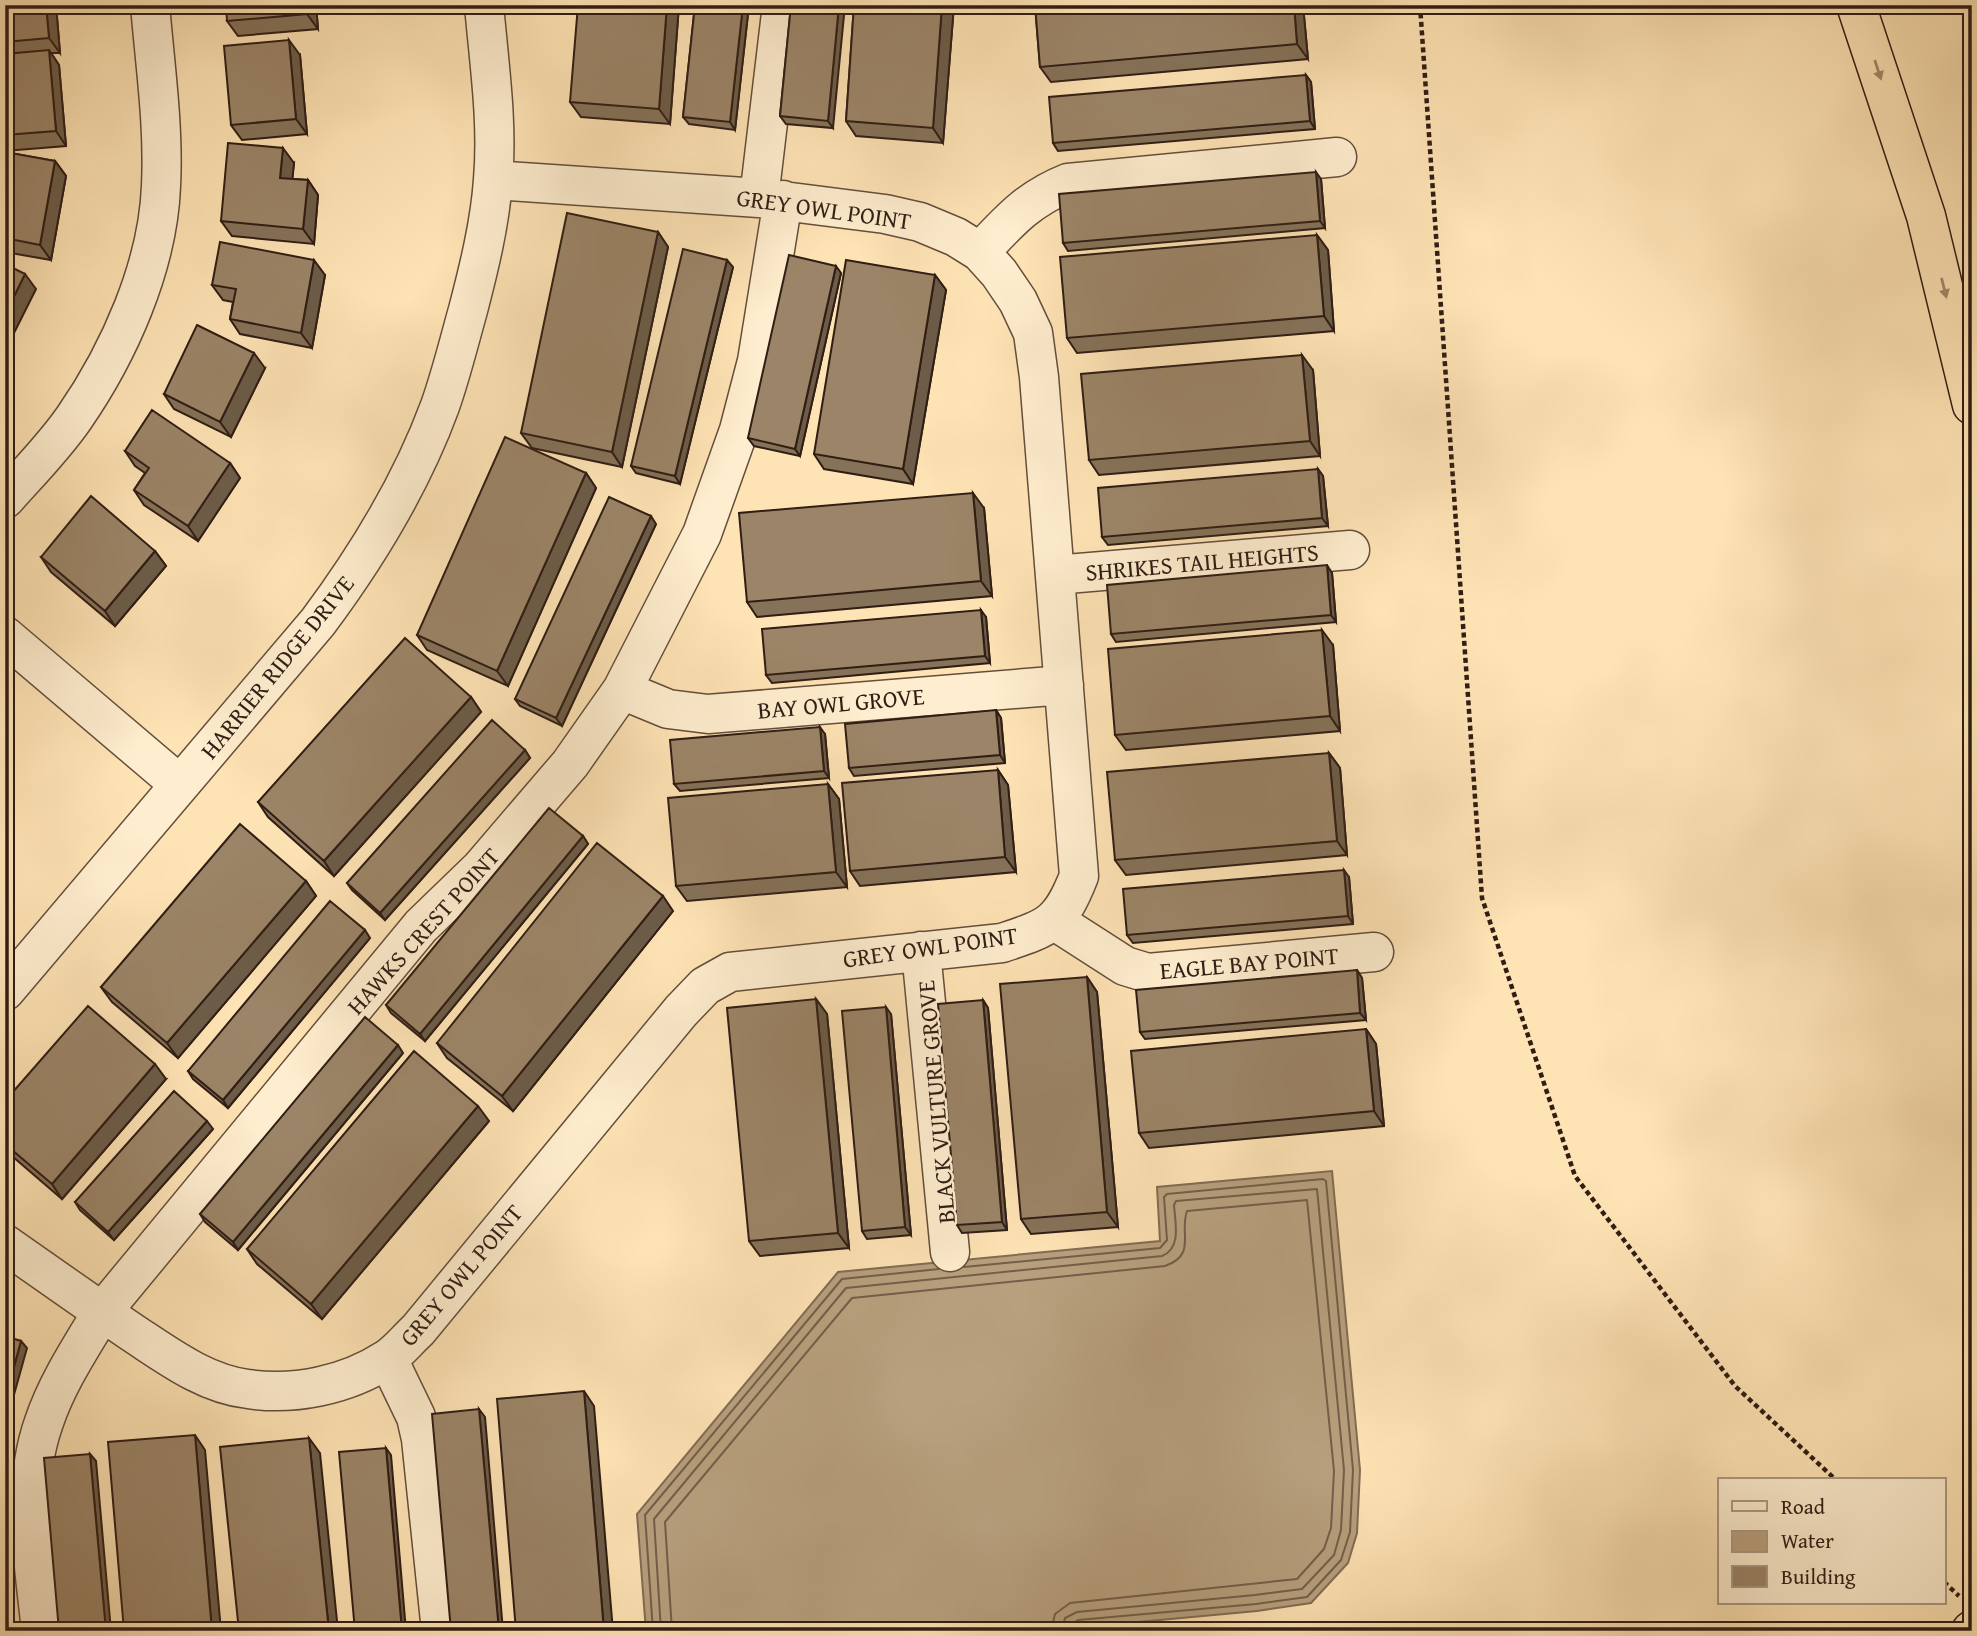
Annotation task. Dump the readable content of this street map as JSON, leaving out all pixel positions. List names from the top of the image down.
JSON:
{
  "streets": {
    "street": [
      "GREY OWL POINT",
      "SHRIKES TAIL HEIGHTS",
      "HARRIER RIDGE DRIVE",
      "BAY OWL GROVE",
      "HAWKS CREST POINT",
      "EAGLE BAY POINT",
      "BLACK VULTURE GROVE"
    ]
  },
  "crossings": [
    ["GREY OWL POINT", "SHRIKES TAIL HEIGHTS"],
    ["GREY OWL POINT", "HARRIER RIDGE DRIVE"],
    ["GREY OWL POINT", "BAY OWL GROVE"],
    ["GREY OWL POINT", "HAWKS CREST POINT"],
    ["GREY OWL POINT", "EAGLE BAY POINT"],
    ["GREY OWL POINT", "BLACK VULTURE GROVE"],
    ["BAY OWL GROVE", "HAWKS CREST POINT"]
  ],
  "legend": ["Road", "Water", "Building"]
}
